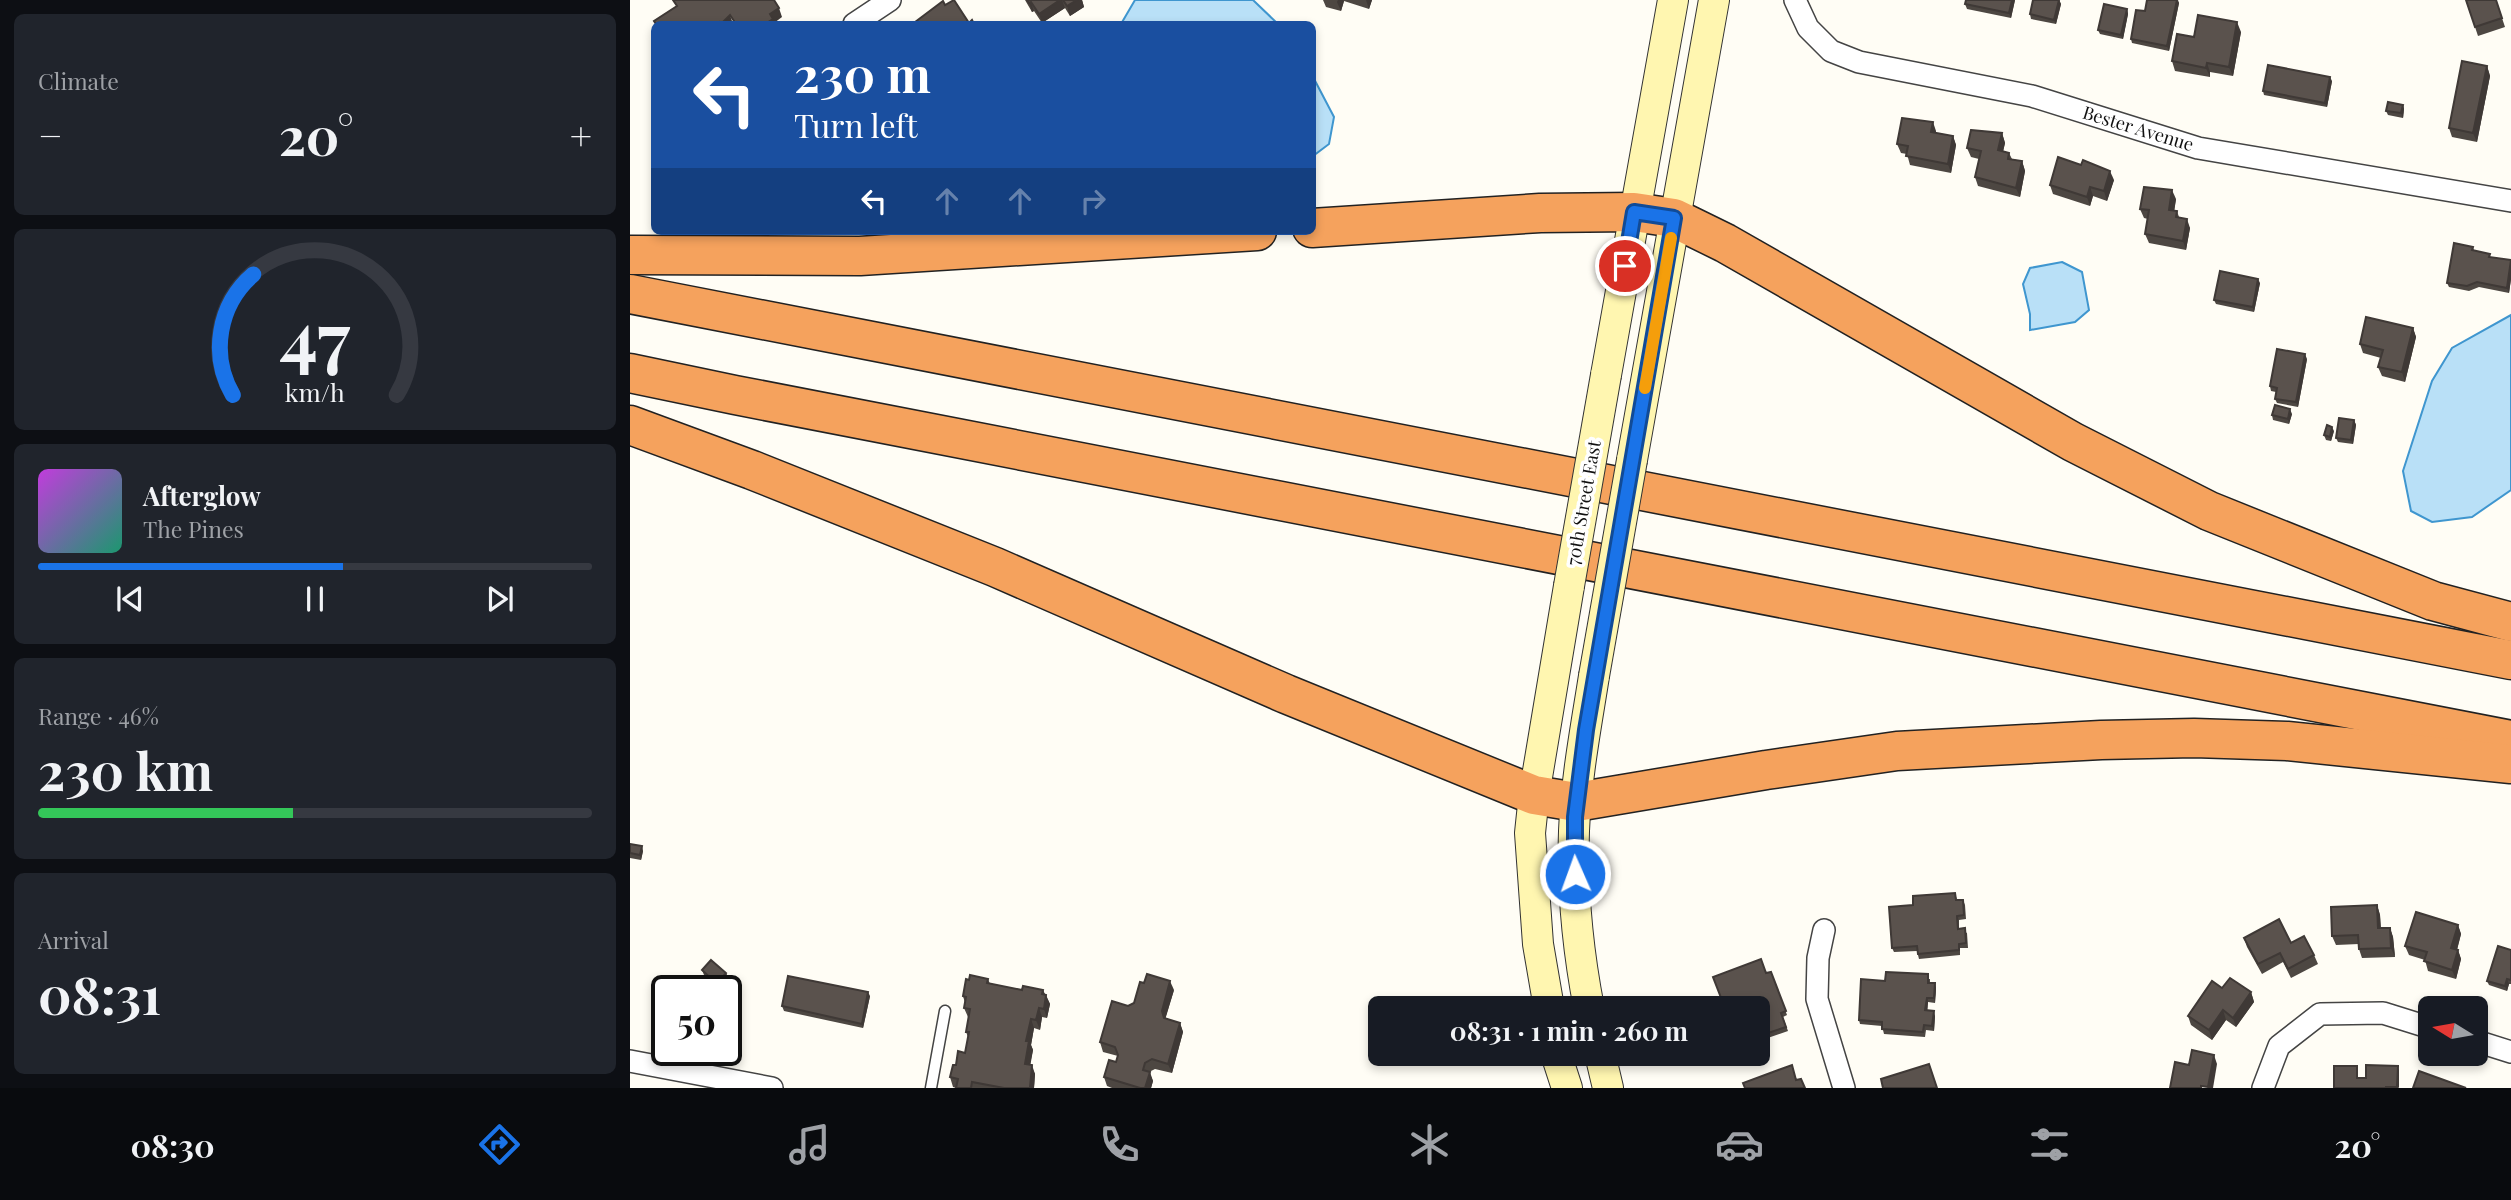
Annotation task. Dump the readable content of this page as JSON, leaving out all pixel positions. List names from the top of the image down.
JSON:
{
  "streets": {
    "main road": ["70th Street East"],
    "street": ["Bester Avenue"]
  },
  "north": "left",
  "page": {
    "tile": [
      "Climate",
      ["Range · 46%", "230 km"],
      ["Arrival", "08:31"]
    ],
    "turn": ["230 m", "Turn left"],
    "heat": ["−", "20°", "+"],
    "song": ["Afterglow", "The Pines"],
    "limit": "50",
    "trip": "08:31 · 1 min · 260 m",
    "tabs": ["08:30", "20°"],
    "gauge": ["47", "km/h"]
  }
}
